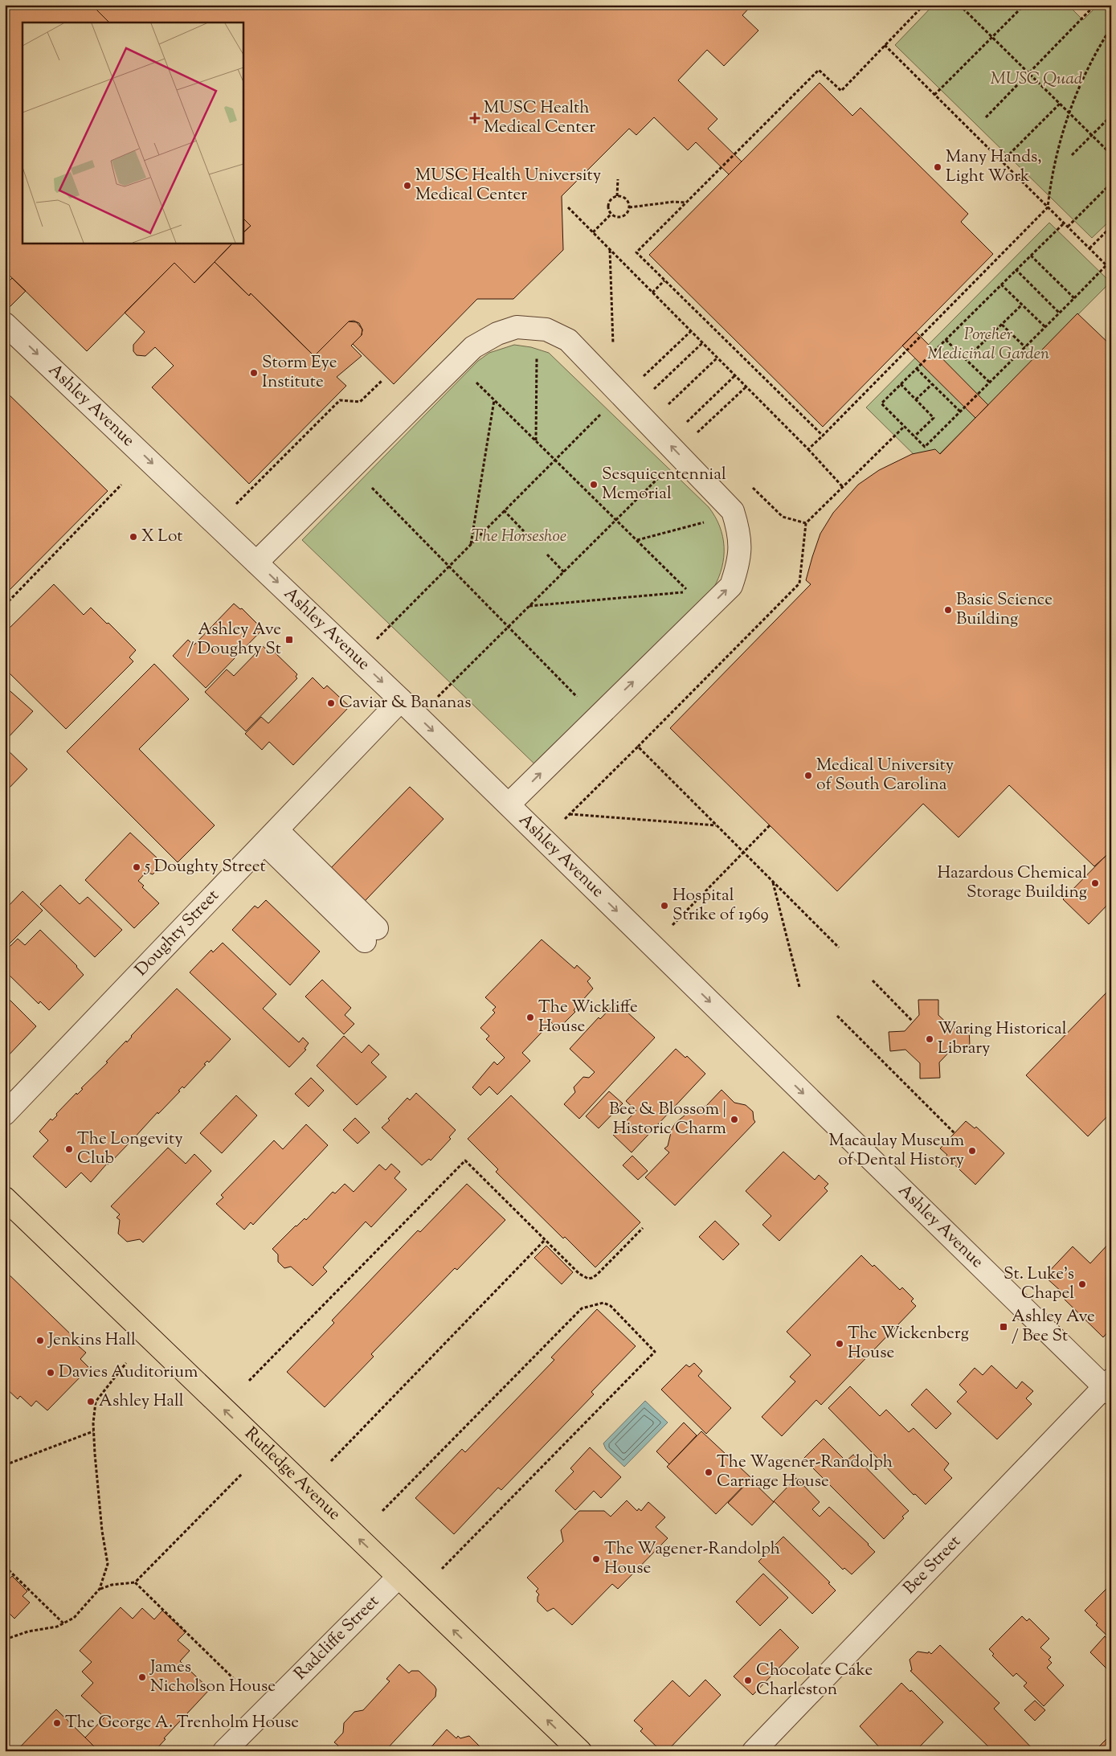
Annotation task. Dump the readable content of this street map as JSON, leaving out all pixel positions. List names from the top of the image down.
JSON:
{
  "streets": {
    "main road": ["Rutledge Avenue"],
    "street": [
      "Ashley Avenue",
      "Doughty Street",
      "Bee Street",
      "Radcliffe Street"
    ]
  },
  "crossings": [
    ["Ashley Avenue", "Doughty Street"],
    ["Ashley Avenue", "Bee Street"],
    ["Rutledge Avenue", "Radcliffe Street"]
  ],
  "one_way": ["Ashley Avenue", "Rutledge Avenue"],
  "parks": ["MUSC Quad", "Porcher Medicinal Garden", "The Horseshoe"],
  "places": {
    "health": ["MUSC Health Medical Center"],
    "other": [
      "Many Hands, Light Work",
      "MUSC Health University Medical Center",
      "Storm Eye Institute",
      "Sesquicentennial Memorial",
      "X Lot",
      "Basic Science Building",
      "Caviar & Bananas",
      "Medical University of South Carolina",
      "5 Doughty Street",
      "Hazardous Chemical Storage Building",
      "Hospital Strike of 1969",
      "The Wickliffe House",
      "Waring Historical Library",
      "Bee & Blossom | Historic Charm",
      "The Longevity Club",
      "Macaulay Museum of Dental History",
      "St. Luke's Chapel",
      "Jenkins Hall",
      "The Wickenberg House",
      "Davies Auditorium",
      "Ashley Hall",
      "The Wagener-Randolph Carriage House",
      "The Wagener-Randolph House",
      "James Nicholson House",
      "Chocolate Cake Charleston",
      "The George A. Trenholm House"
    ],
    "transit": ["Ashley Ave / Doughty St", "Ashley Ave / Bee St"]
  }
}
